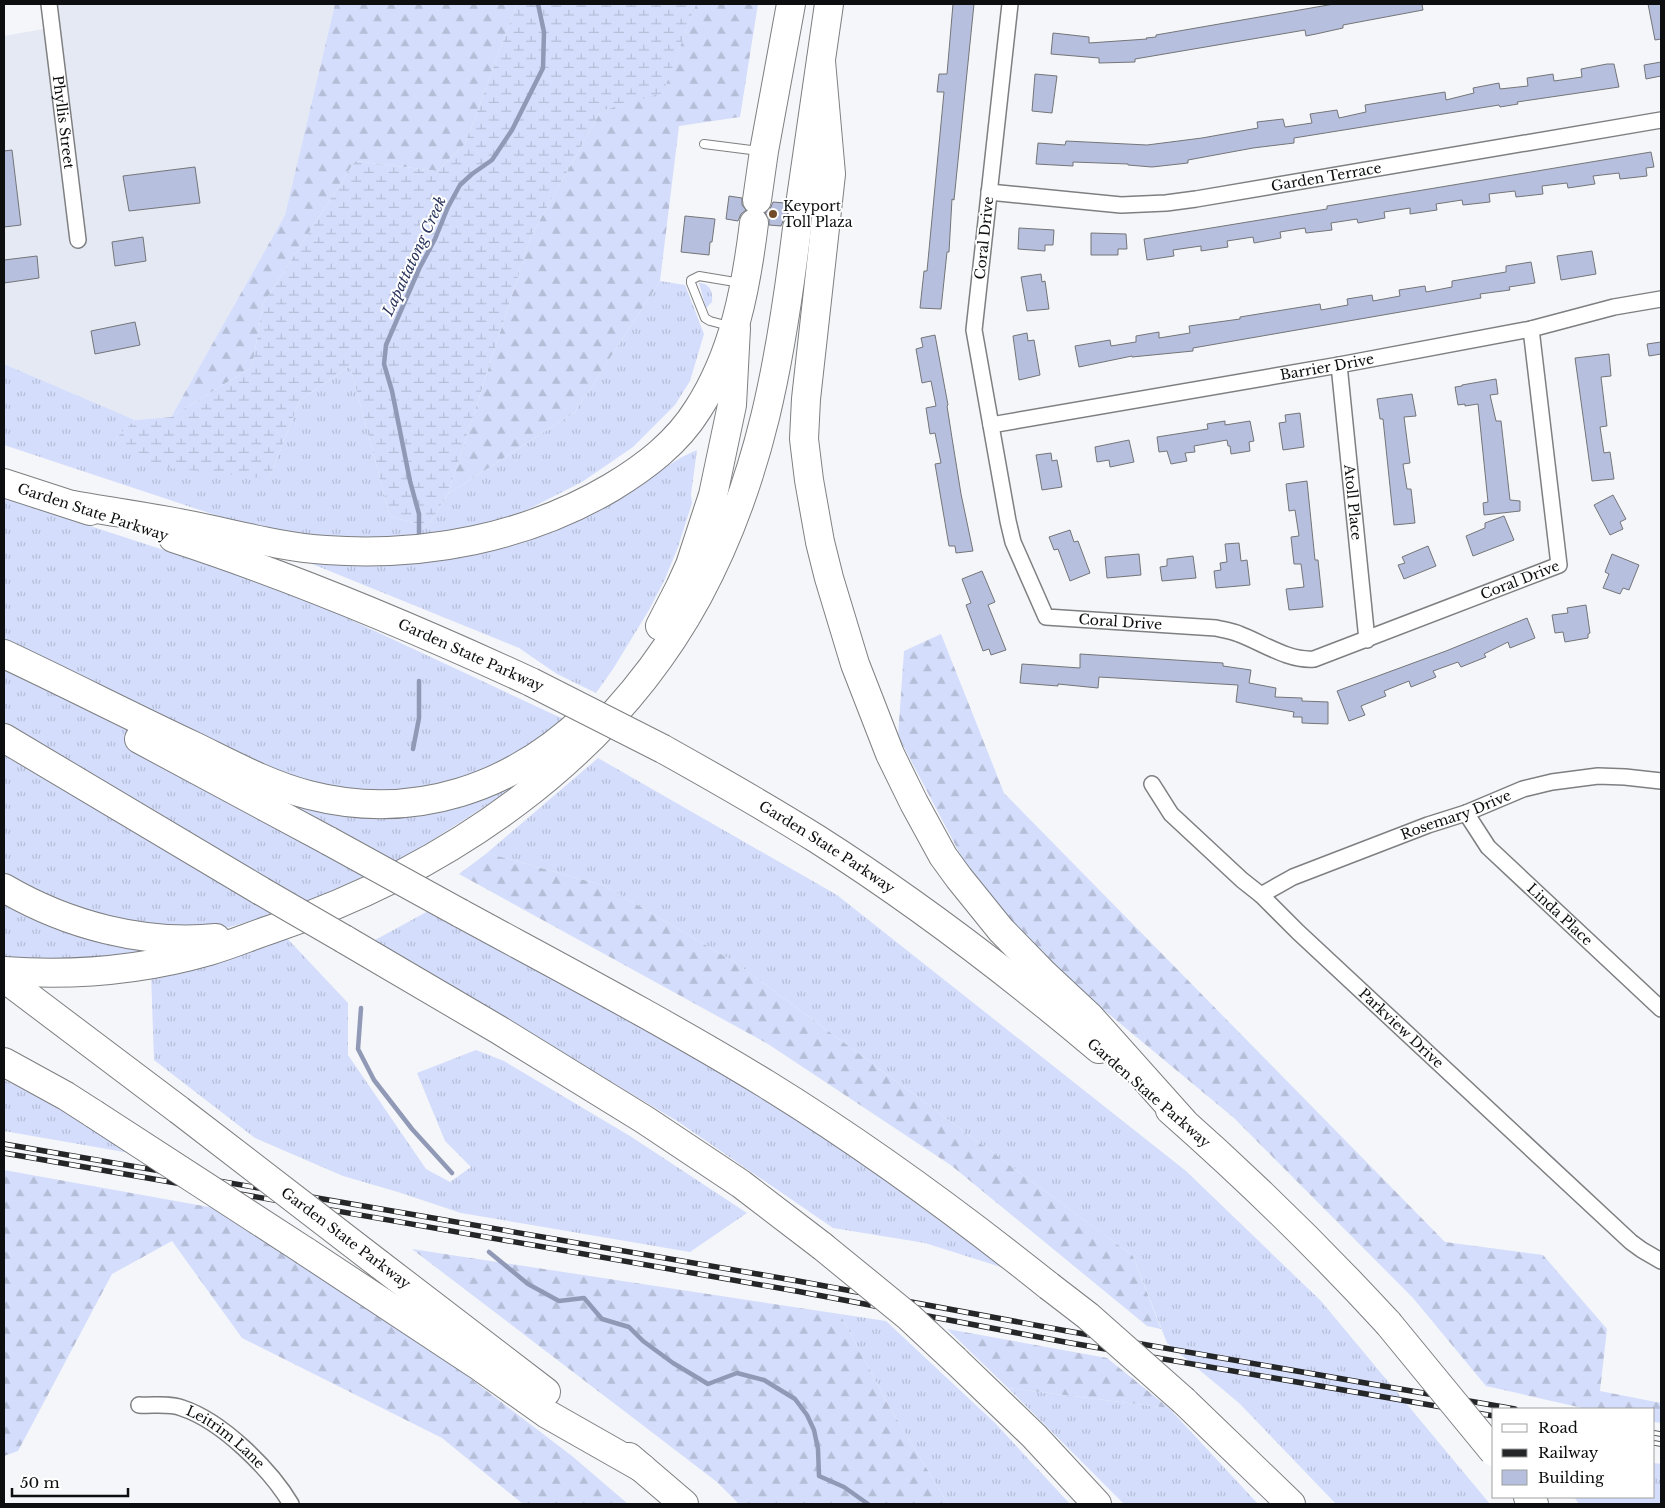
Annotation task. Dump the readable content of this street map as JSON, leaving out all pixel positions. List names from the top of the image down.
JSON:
{
  "streets": {
    "highway": ["Garden State Parkway"],
    "street": [
      "Phyllis Street",
      "Garden Terrace",
      "Coral Drive",
      "Barrier Drive",
      "Atoll Place",
      "Rosemary Drive",
      "Linda Place",
      "Parkview Drive",
      "Leitrim Lane"
    ]
  },
  "crossings": [
    ["Garden Terrace", "Coral Drive"],
    ["Coral Drive", "Barrier Drive"],
    ["Coral Drive", "Atoll Place"],
    ["Barrier Drive", "Atoll Place"],
    ["Rosemary Drive", "Linda Place"],
    ["Rosemary Drive", "Parkview Drive"]
  ],
  "water": ["Lapattatong Creek"],
  "places": ["Keyport Toll Plaza"],
  "legend": ["Road", "Railway", "Building"],
  "scale_bar": "50 m"
}
